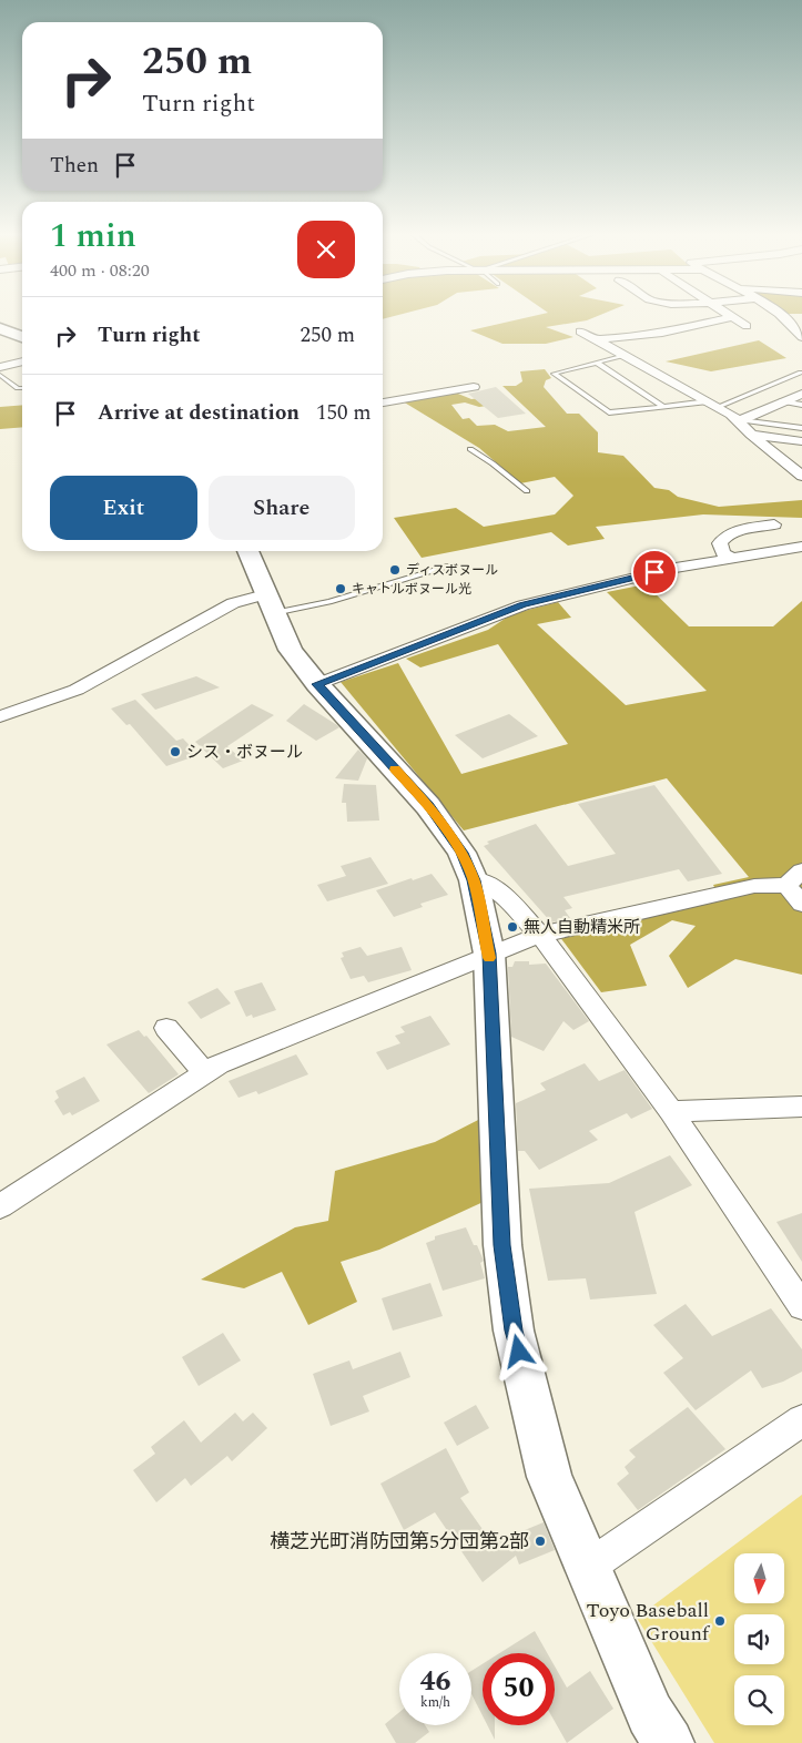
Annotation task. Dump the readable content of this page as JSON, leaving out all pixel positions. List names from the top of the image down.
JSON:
{
  "places": [
    "ディスボヌール",
    "キャトルボヌール光",
    "シス・ボヌール",
    "無人自動精米所",
    "横芝光町消防団第5分団第2部",
    "Toyo Baseball Grounf"
  ],
  "north": "bottom",
  "page": {
    "turn": ["250 m", "Turn right"],
    "then": "Then",
    "heading": ["1 min", "400 m · 08:20"],
    "list": [
      {
        "name": "Turn right",
        "value": "250 m"
      },
      {
        "name": "Arrive at destination",
        "value": "150 m"
      }
    ],
    "buttons": ["Exit", "Share"],
    "speed": "46 km/h",
    "limit": "50"
  }
}
